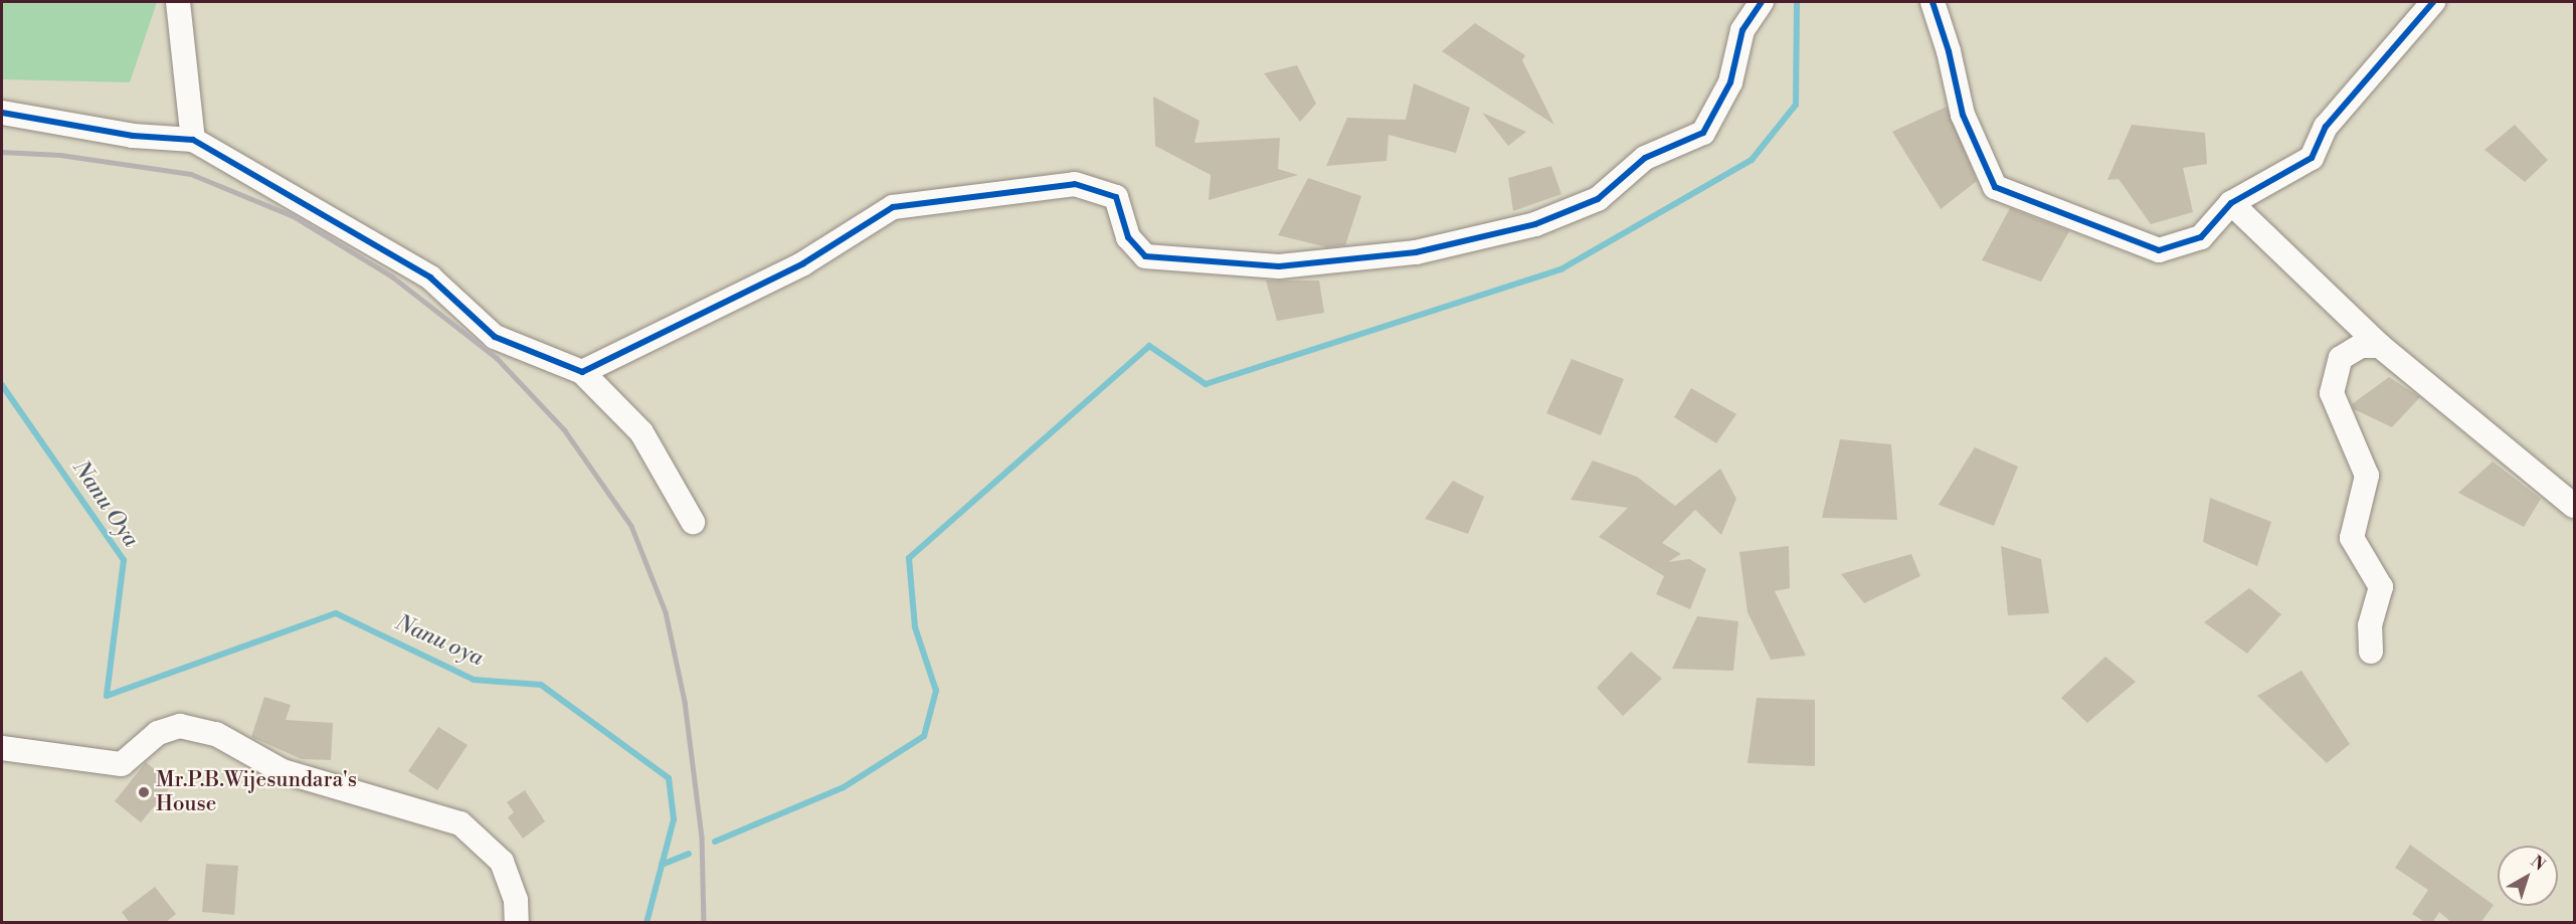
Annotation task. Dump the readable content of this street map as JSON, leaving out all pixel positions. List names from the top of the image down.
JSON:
{
  "water": ["Nanu Oya", "Nanu oya"],
  "places": ["Mr.P.B.Wijesundara's House"],
  "north": "top right"
}
